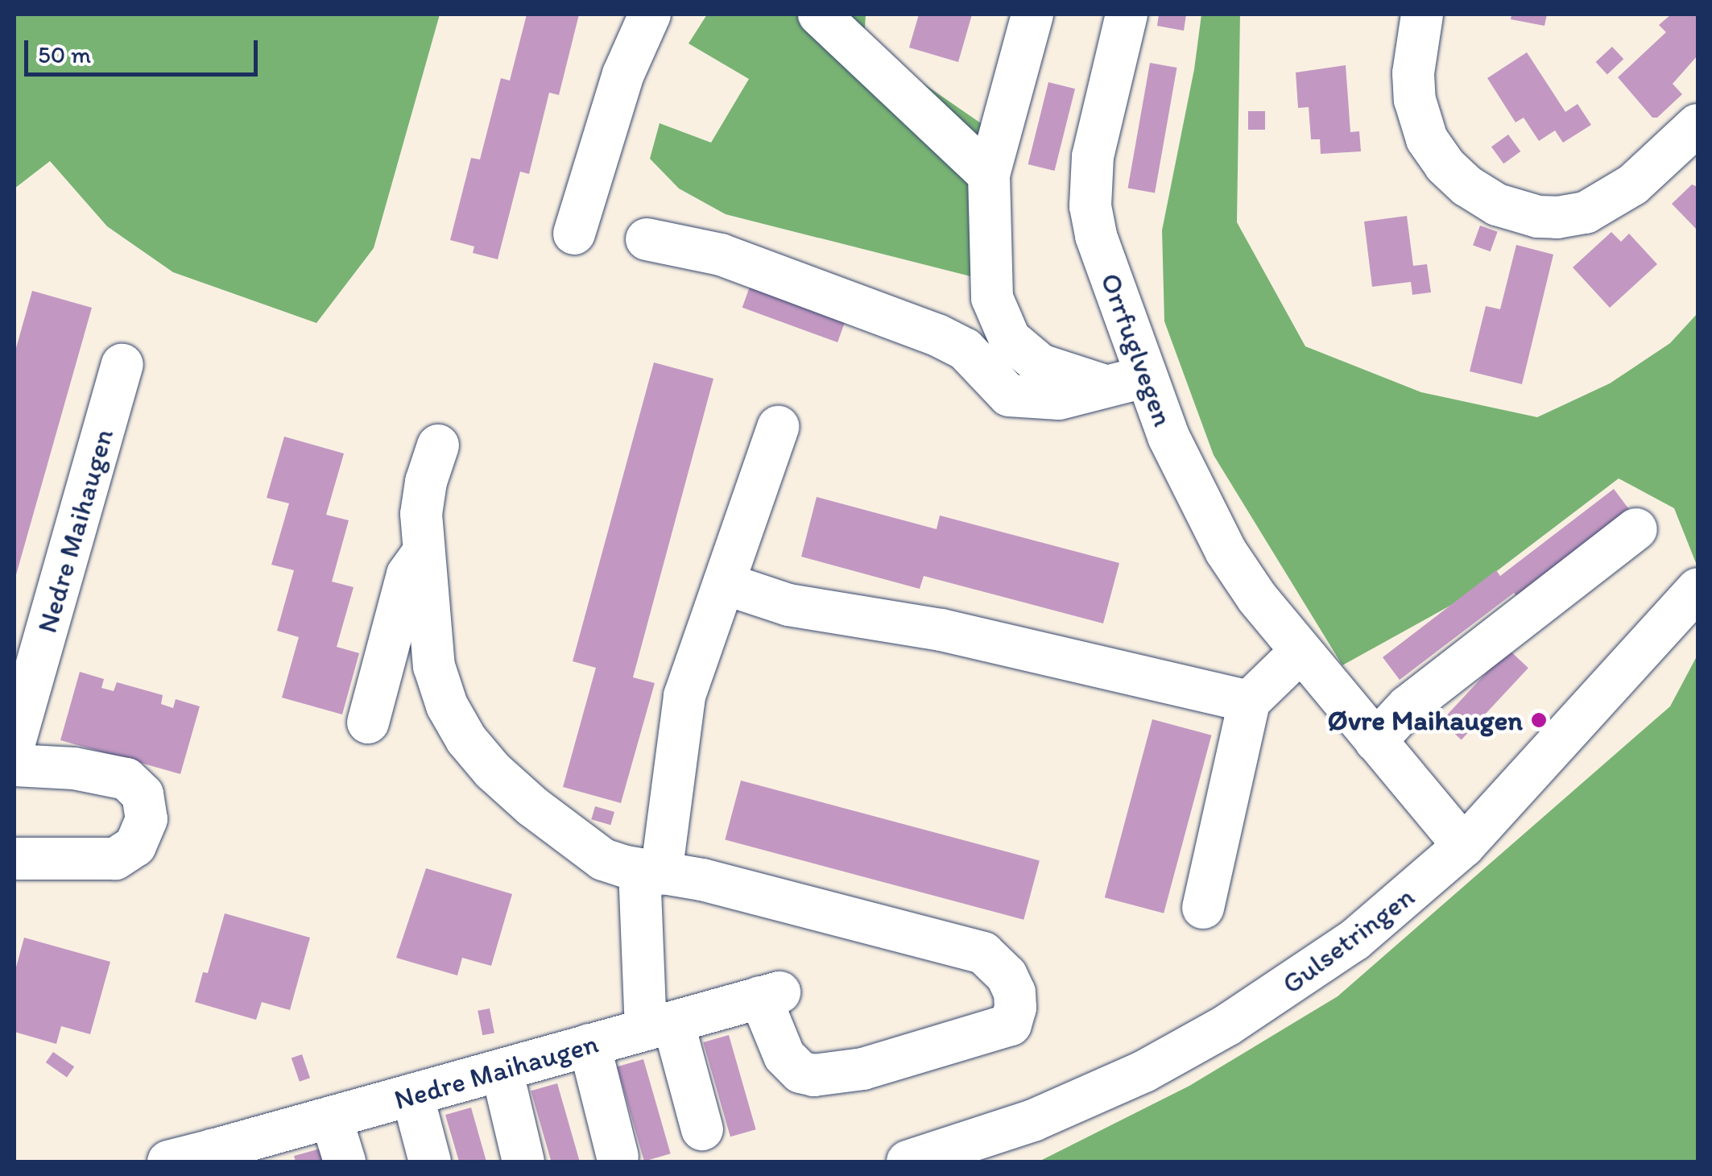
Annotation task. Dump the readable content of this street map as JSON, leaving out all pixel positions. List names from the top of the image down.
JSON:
{
  "streets": {
    "street": ["Orrfuglvegen", "Nedre Maihaugen", "Gulsetringen"]
  },
  "places": ["Øvre Maihaugen"],
  "scale_bar": "50 m"
}
